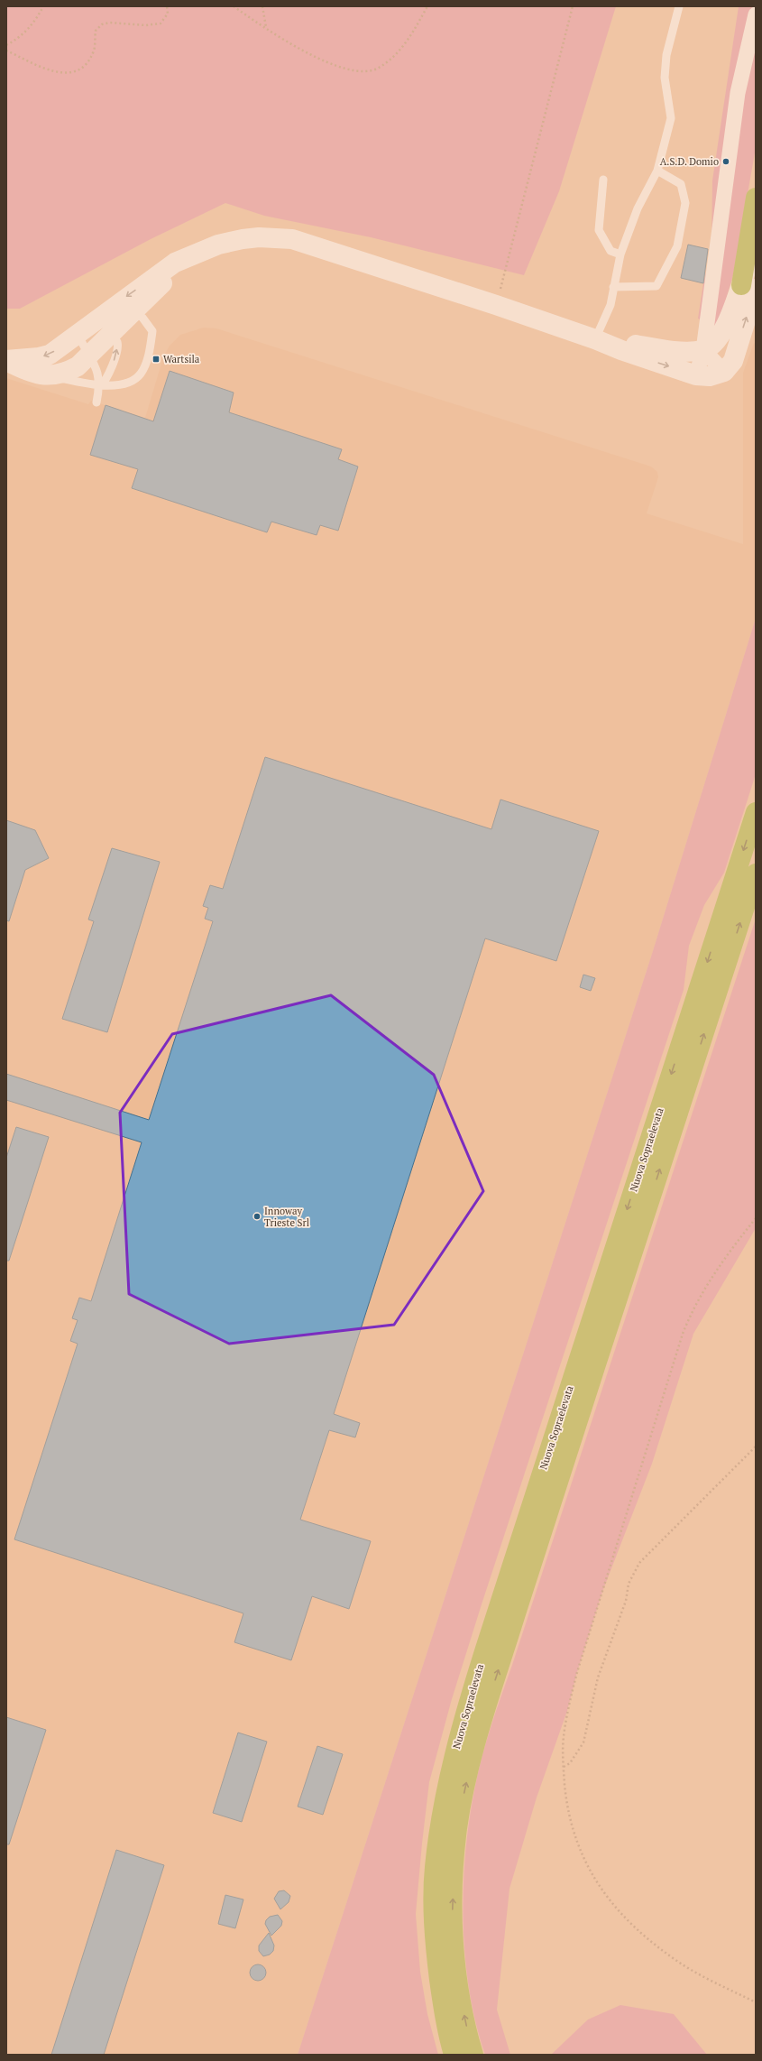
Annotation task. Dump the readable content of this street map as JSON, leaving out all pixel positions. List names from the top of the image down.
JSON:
{
  "streets": {
    "highway": ["Nuova Sopraelevata"]
  },
  "places": {
    "other": ["A.S.D. Domio", "Innoway Trieste Srl"],
    "transit": ["Wartsila"]
  }
}
